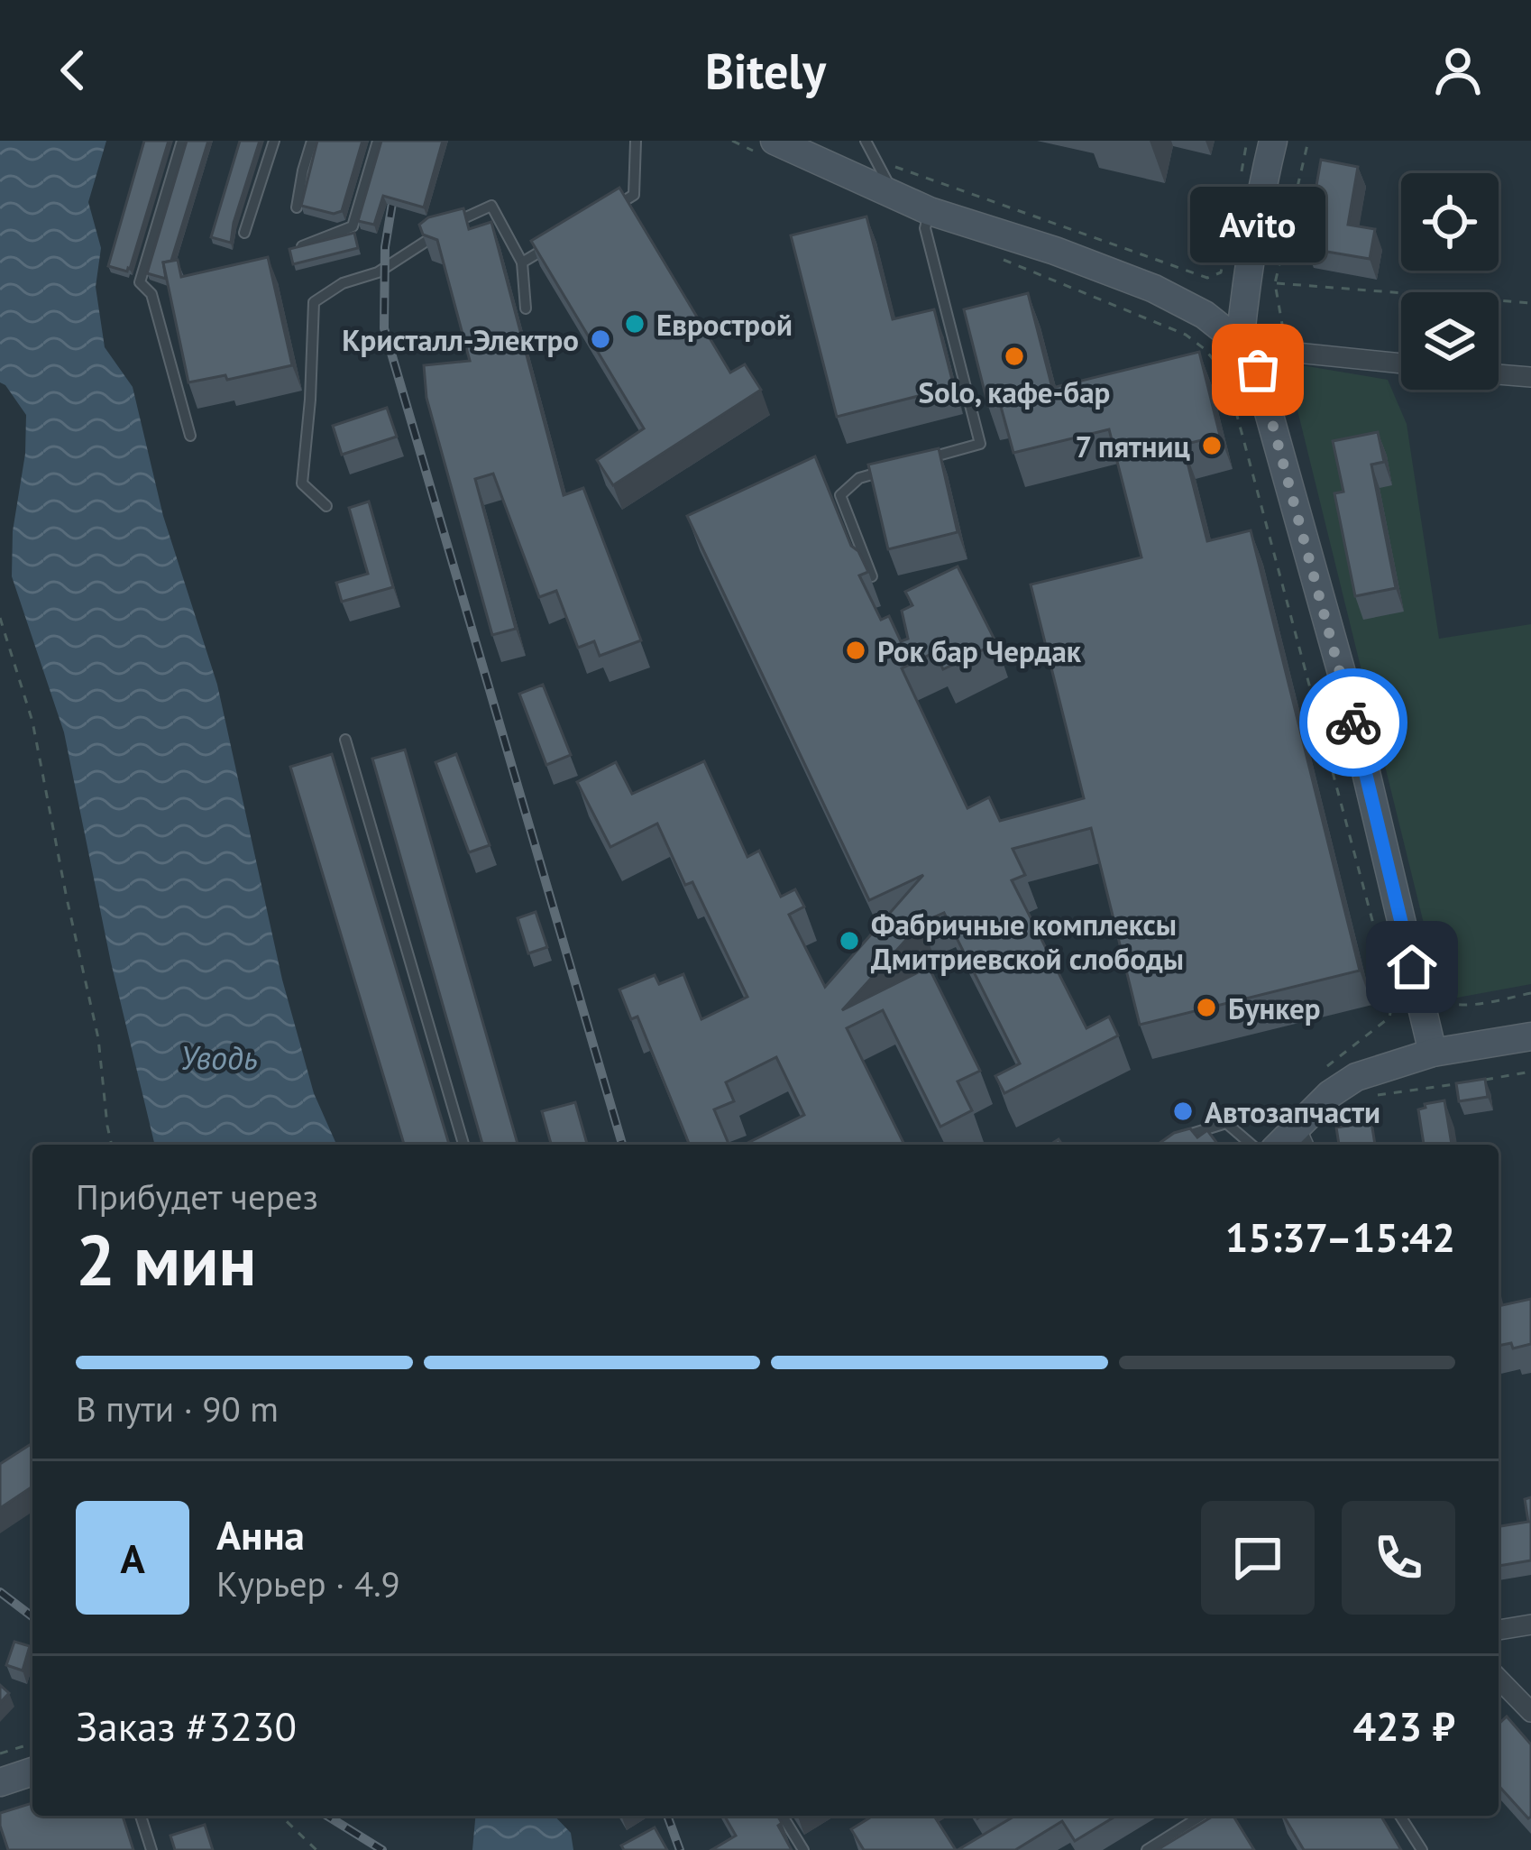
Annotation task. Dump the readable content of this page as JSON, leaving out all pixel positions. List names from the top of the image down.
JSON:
{
  "water": ["Уводь"],
  "places": [
    "Еврострой",
    "Кристалл-Электро",
    "Solo, кафе-бар",
    "Avito",
    "7 пятниц",
    "Рок бар Чердак",
    "Фабричные комплексы Дмитриевской слободы",
    "Бункер",
    "Автозапчасти"
  ],
  "page": {
    "header": "Bitely",
    "bubble": "Avito",
    "heading": ["2 мин", "Прибудет через", "15:37–15:42"],
    "panel": [
      "Анна",
      "Курьер · 4.9",
      "Заказ #3230",
      "423 ₽"
    ],
    "bar": "В пути · 90 m",
    "round": "А"
  }
}
